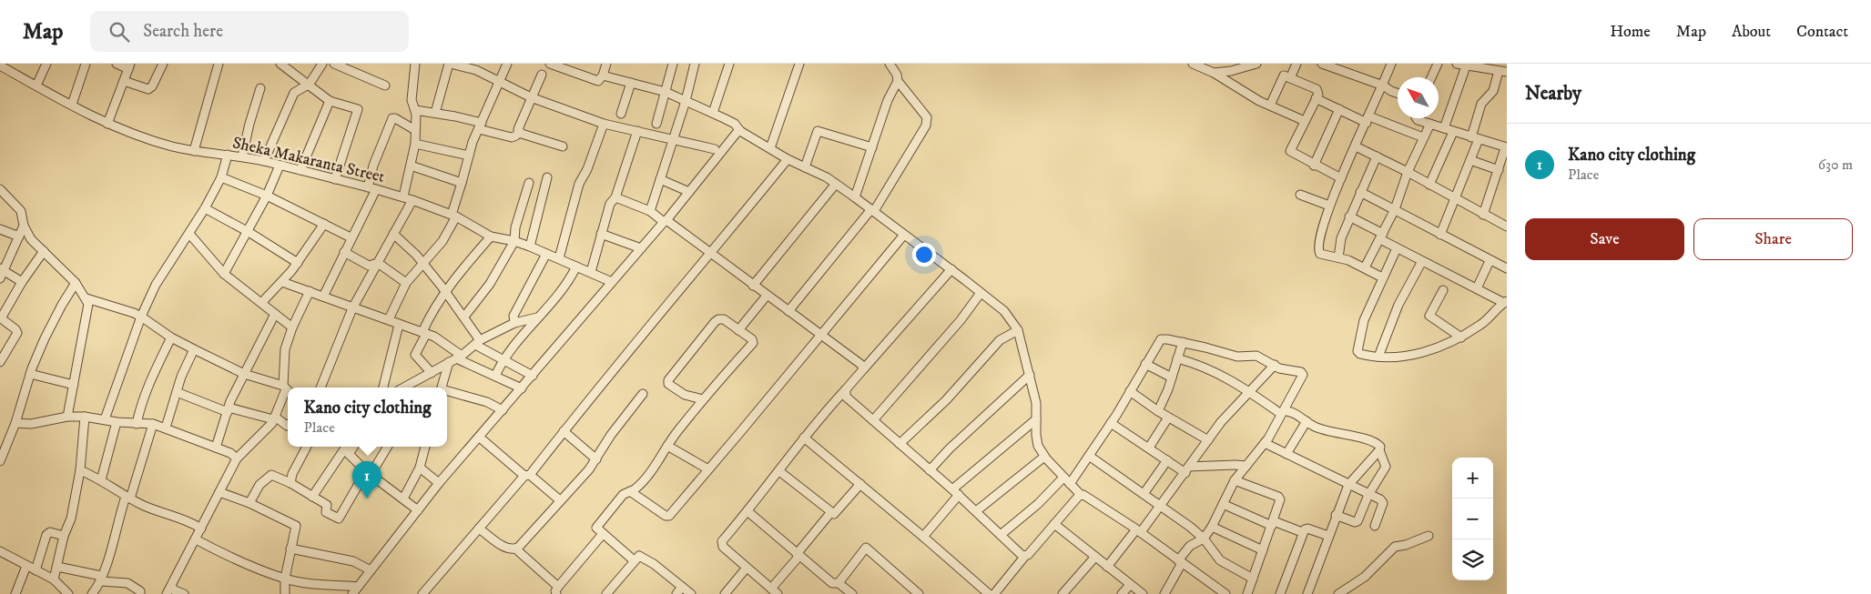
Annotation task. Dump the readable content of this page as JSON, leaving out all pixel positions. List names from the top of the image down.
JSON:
{
  "streets": {
    "street": ["Sheka Makaranta Street"]
  },
  "north": "top left",
  "page": {
    "header": "Map",
    "search": "Search here",
    "nav": [
      "Home",
      "Map",
      "About",
      "Contact"
    ],
    "heading": "Nearby",
    "list": [
      {
        "mark": "1",
        "name": "Kano city clothing",
        "note": "Place",
        "value": "630 m"
      }
    ],
    "buttons": ["Save", "Share"],
    "popup": ["Kano city clothing", "Place"],
    "map_buttons": ["+", "−"],
    "pins": "1"
  }
}
